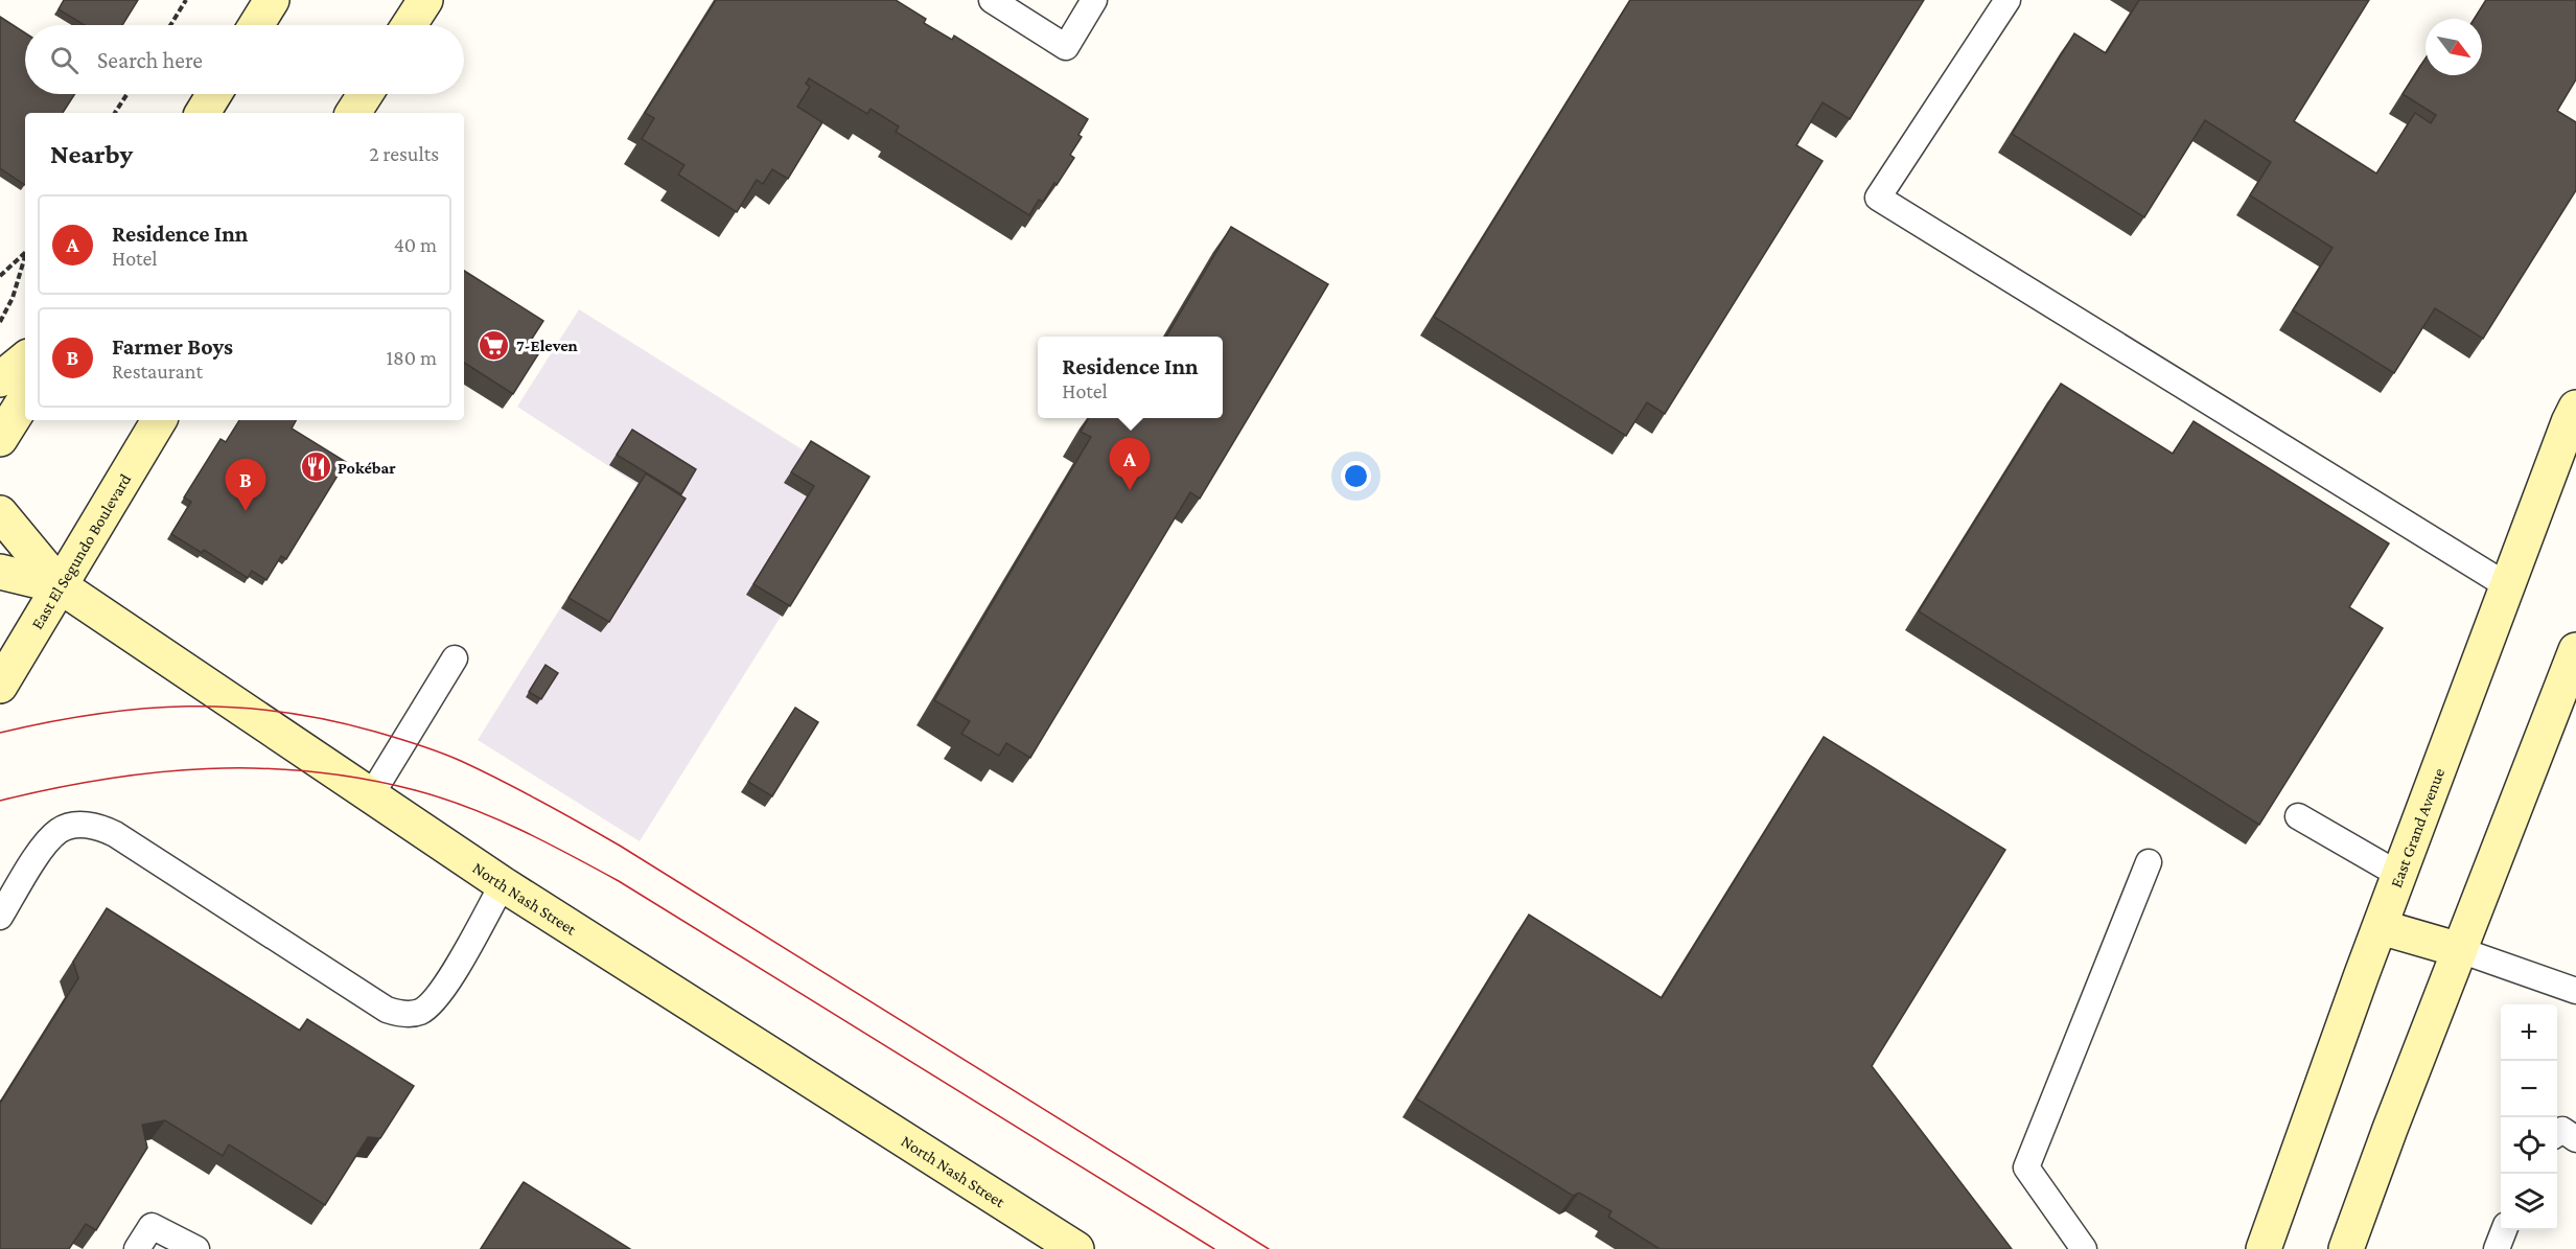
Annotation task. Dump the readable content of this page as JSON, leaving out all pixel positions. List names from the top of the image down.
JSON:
{
  "streets": {
    "street": ["East El Segundo Boulevard", "East Grand Avenue", "North Nash Street"]
  },
  "crossings": [
    ["East El Segundo Boulevard", "North Nash Street"]
  ],
  "places": {
    "supermarket": ["7-Eleven"],
    "restaurant": ["Pokébar"]
  },
  "north": "bottom right",
  "page": {
    "search": "Search here",
    "heading": ["Nearby", "2 results"],
    "list": [
      {
        "mark": "A",
        "name": "Residence Inn",
        "note": "Hotel",
        "value": "40 m"
      },
      {
        "mark": "B",
        "name": "Farmer Boys",
        "note": "Restaurant",
        "value": "180 m"
      }
    ],
    "popup": ["Residence Inn", "Hotel"],
    "pins": ["A", "B"],
    "map_buttons": ["+", "−"]
  }
}
